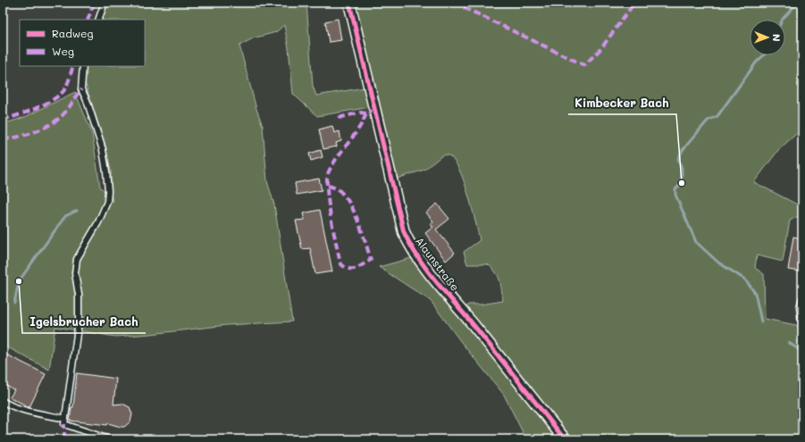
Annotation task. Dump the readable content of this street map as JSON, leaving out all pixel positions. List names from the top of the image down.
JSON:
{
  "streets": {
    "street": ["Alaunstraße"]
  },
  "places": ["Kimbecker Bach", "Igelsbrucher Bach"],
  "legend": ["Radweg", "Weg"],
  "north": "right"
}
